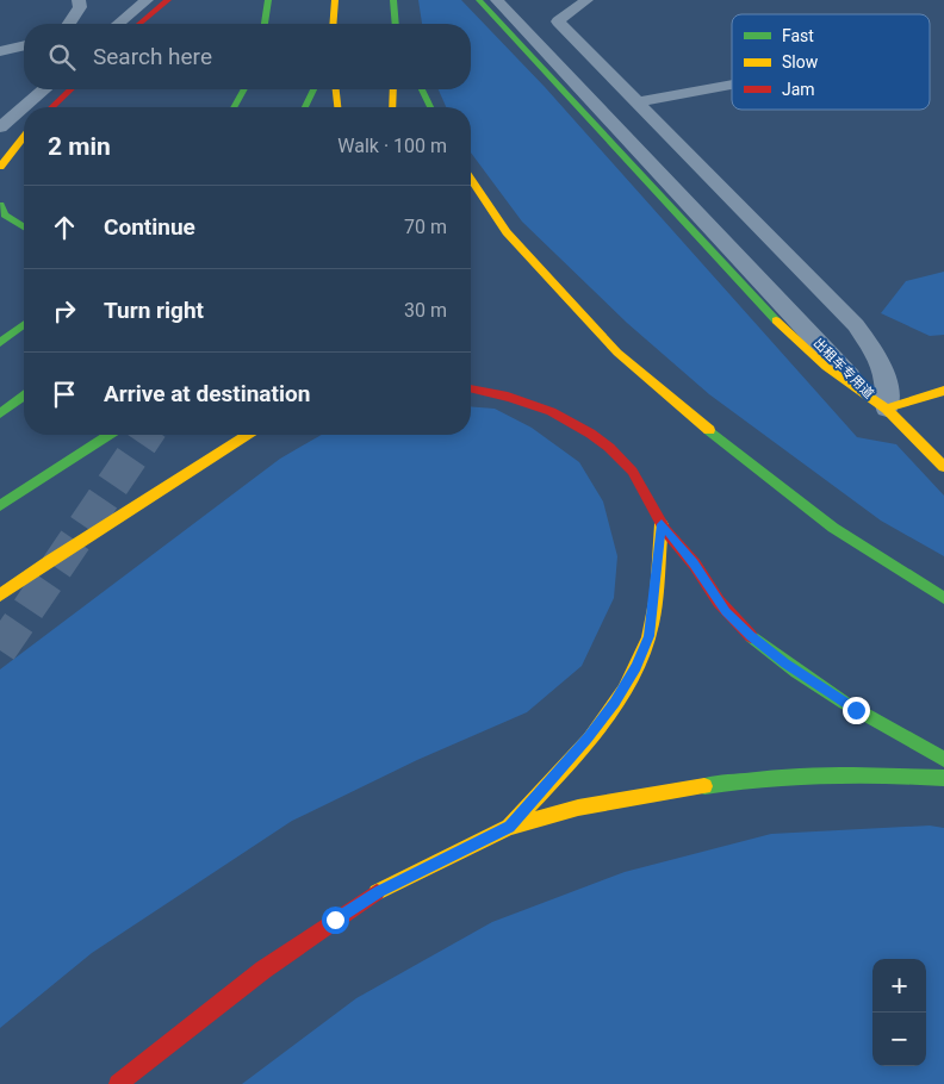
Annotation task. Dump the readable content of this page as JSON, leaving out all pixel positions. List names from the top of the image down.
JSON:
{
  "streets": {
    "lane": ["出租车专用道"]
  },
  "legend": ["Fast", "Slow", "Jam"],
  "page": {
    "search": "Search here",
    "heading": ["2 min", "Walk · 100 m"],
    "list": [
      ["Continue", "70 m"],
      ["Turn right", "30 m"],
      "Arrive at destination"
    ],
    "map_buttons": ["+", "−"]
  }
}
